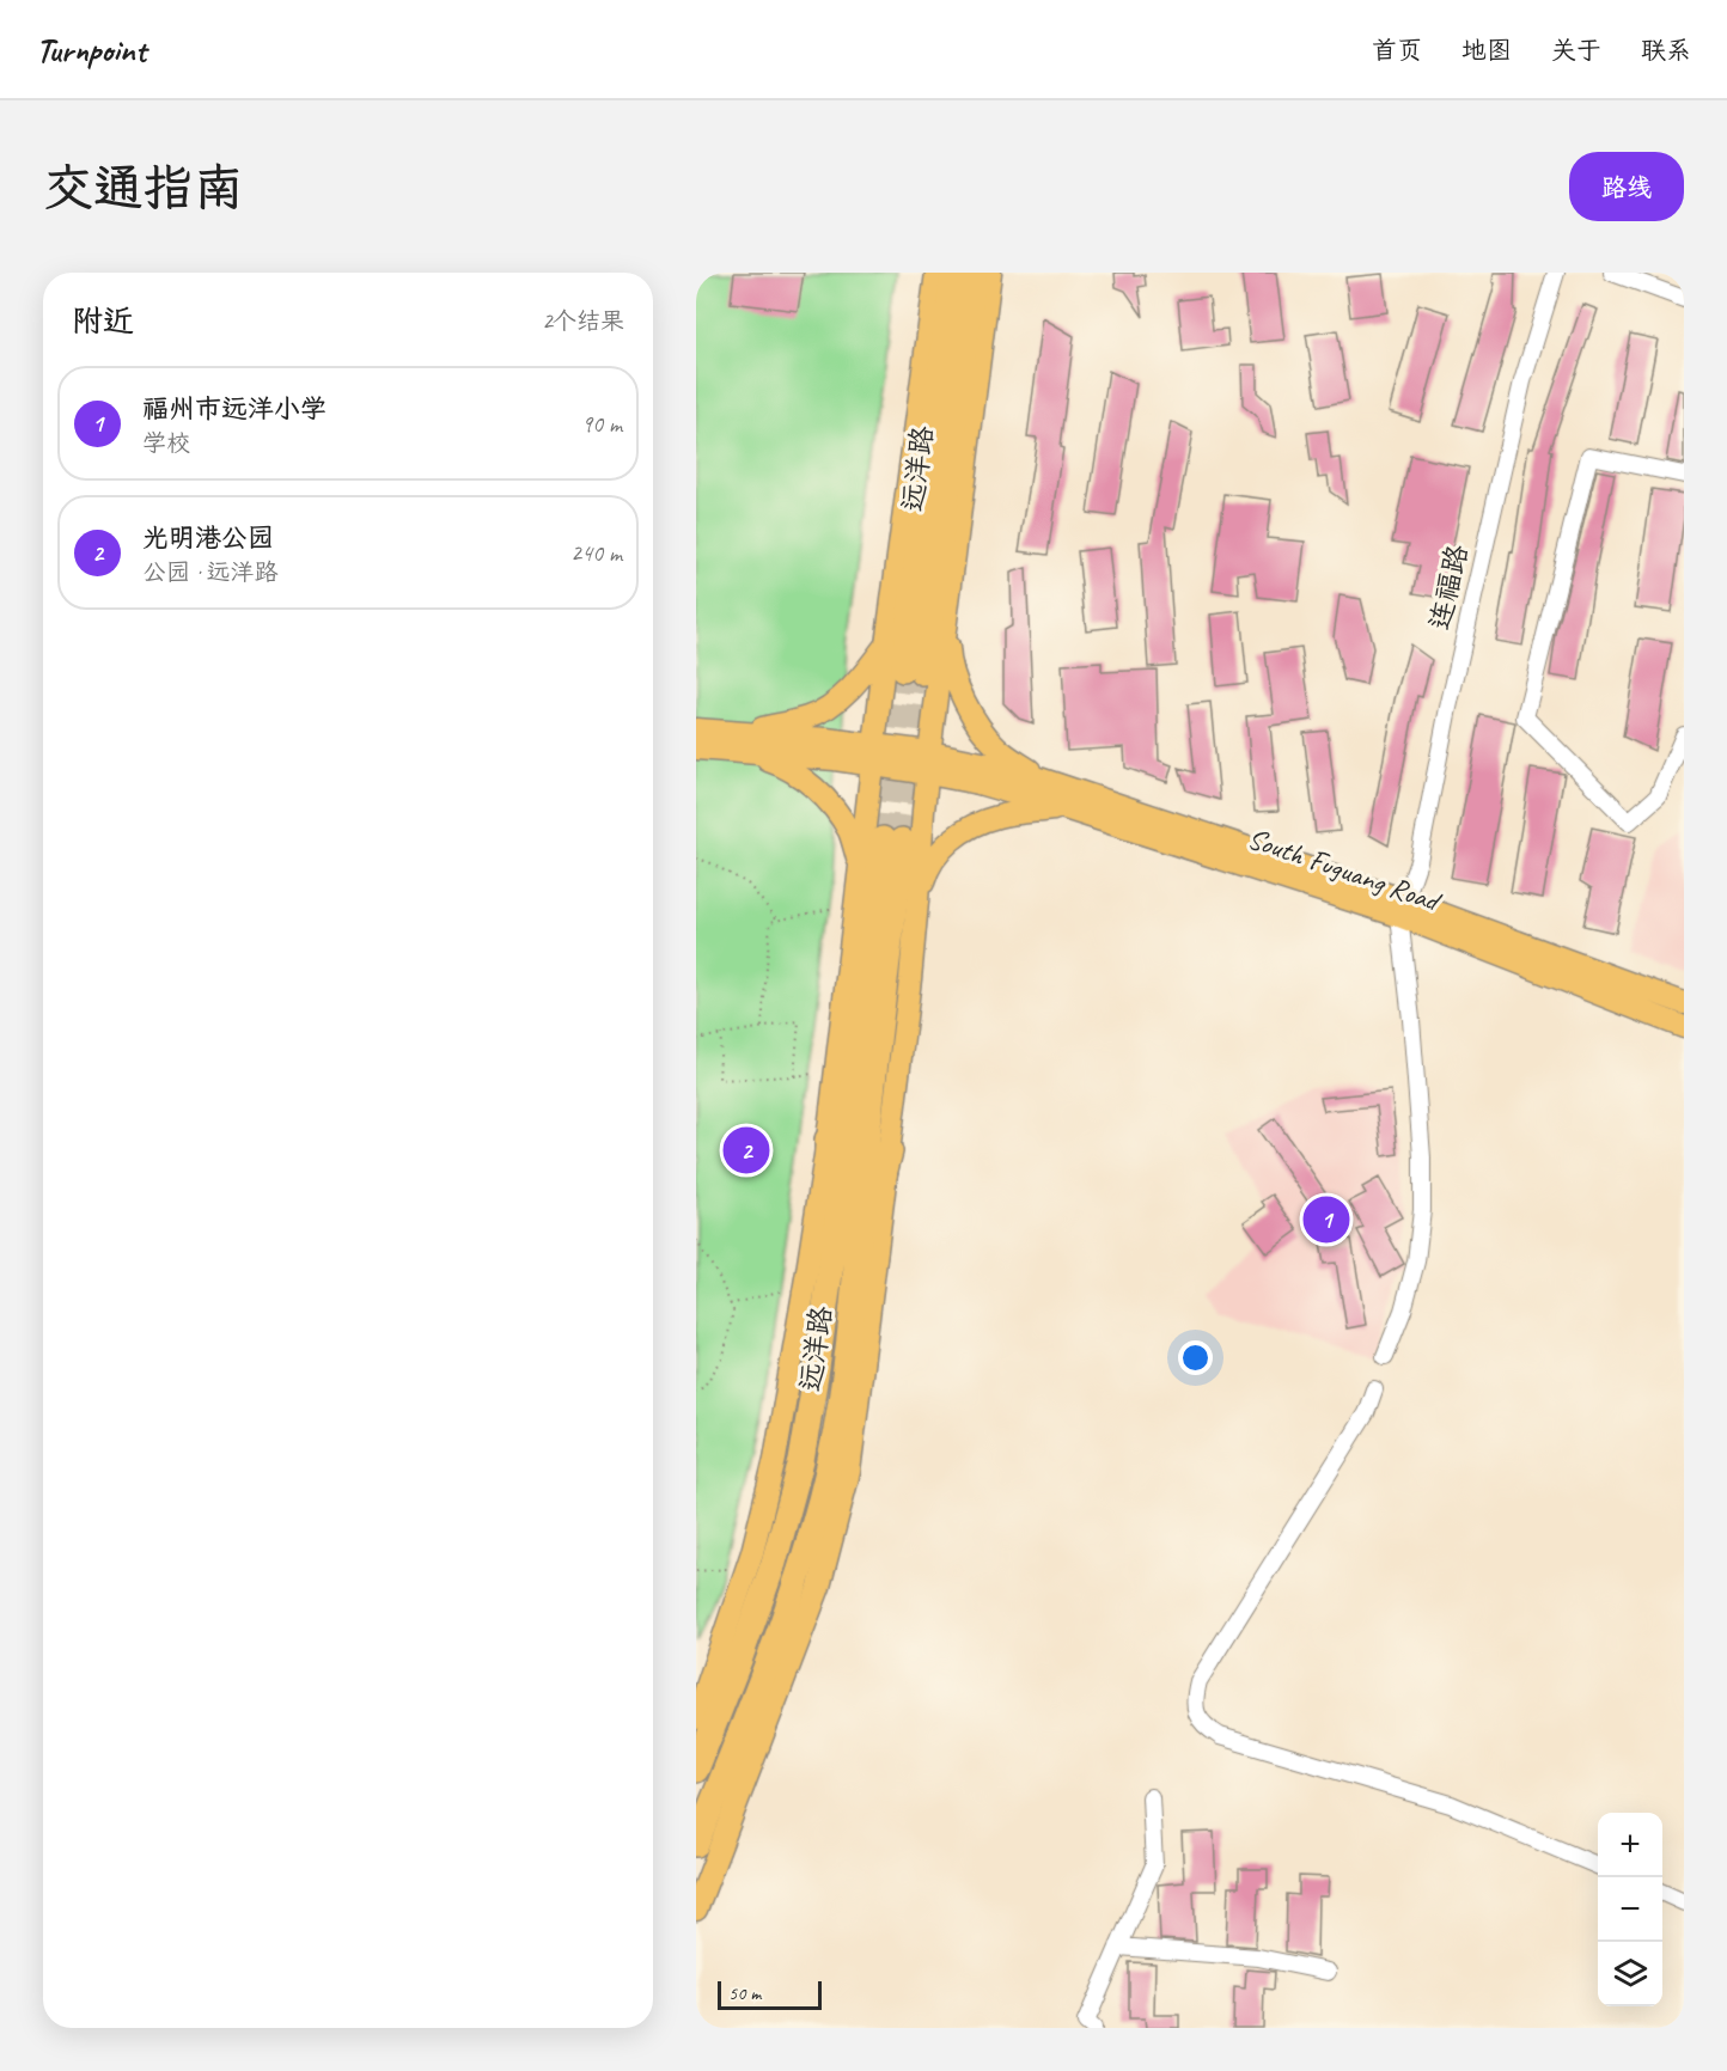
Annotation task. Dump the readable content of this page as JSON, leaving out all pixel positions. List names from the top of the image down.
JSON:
{
  "streets": {
    "highway": ["远洋路"],
    "main road": ["South Fuguang Road"],
    "street": ["连福路"]
  },
  "crossings": [
    ["连福路", "South Fuguang Road"]
  ],
  "scale_bar": "50 m",
  "page": {
    "header": "Turnpoint",
    "nav": [
      "首页",
      "地图",
      "关于",
      "联系"
    ],
    "buttons": "路线",
    "title": "交通指南",
    "heading": ["附近", "2个结果"],
    "list": [
      {
        "mark": "1",
        "name": "福州市远洋小学",
        "note": "学校",
        "value": "90 m"
      },
      {
        "mark": "2",
        "name": "光明港公园",
        "note": "公园 · 远洋路",
        "value": "240 m"
      }
    ],
    "pins": ["2", "1"],
    "map_buttons": ["+", "−"],
    "scale": "50 m"
  }
}
